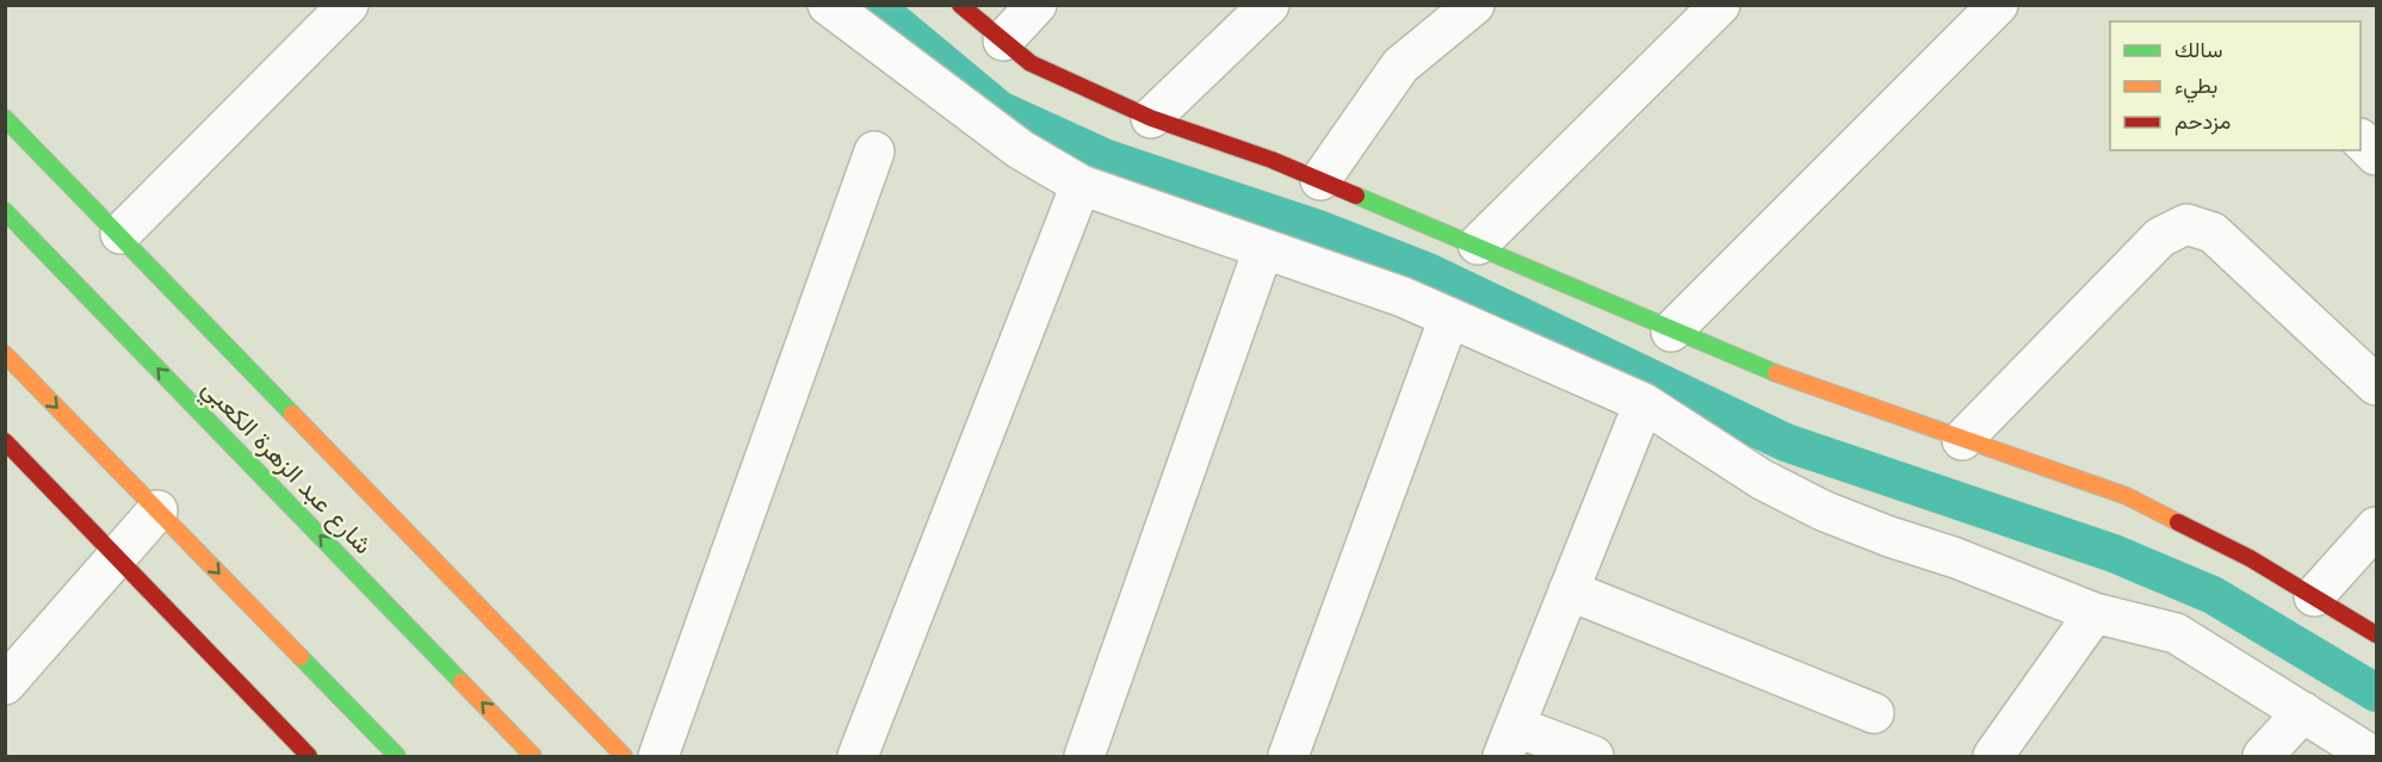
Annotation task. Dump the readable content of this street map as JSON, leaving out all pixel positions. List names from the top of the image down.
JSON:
{
  "streets": {
    "street": ["شارع عبد الزهرة الكعبي"]
  },
  "legend": ["سالك", "بطيء", "مزدحم"]
}
